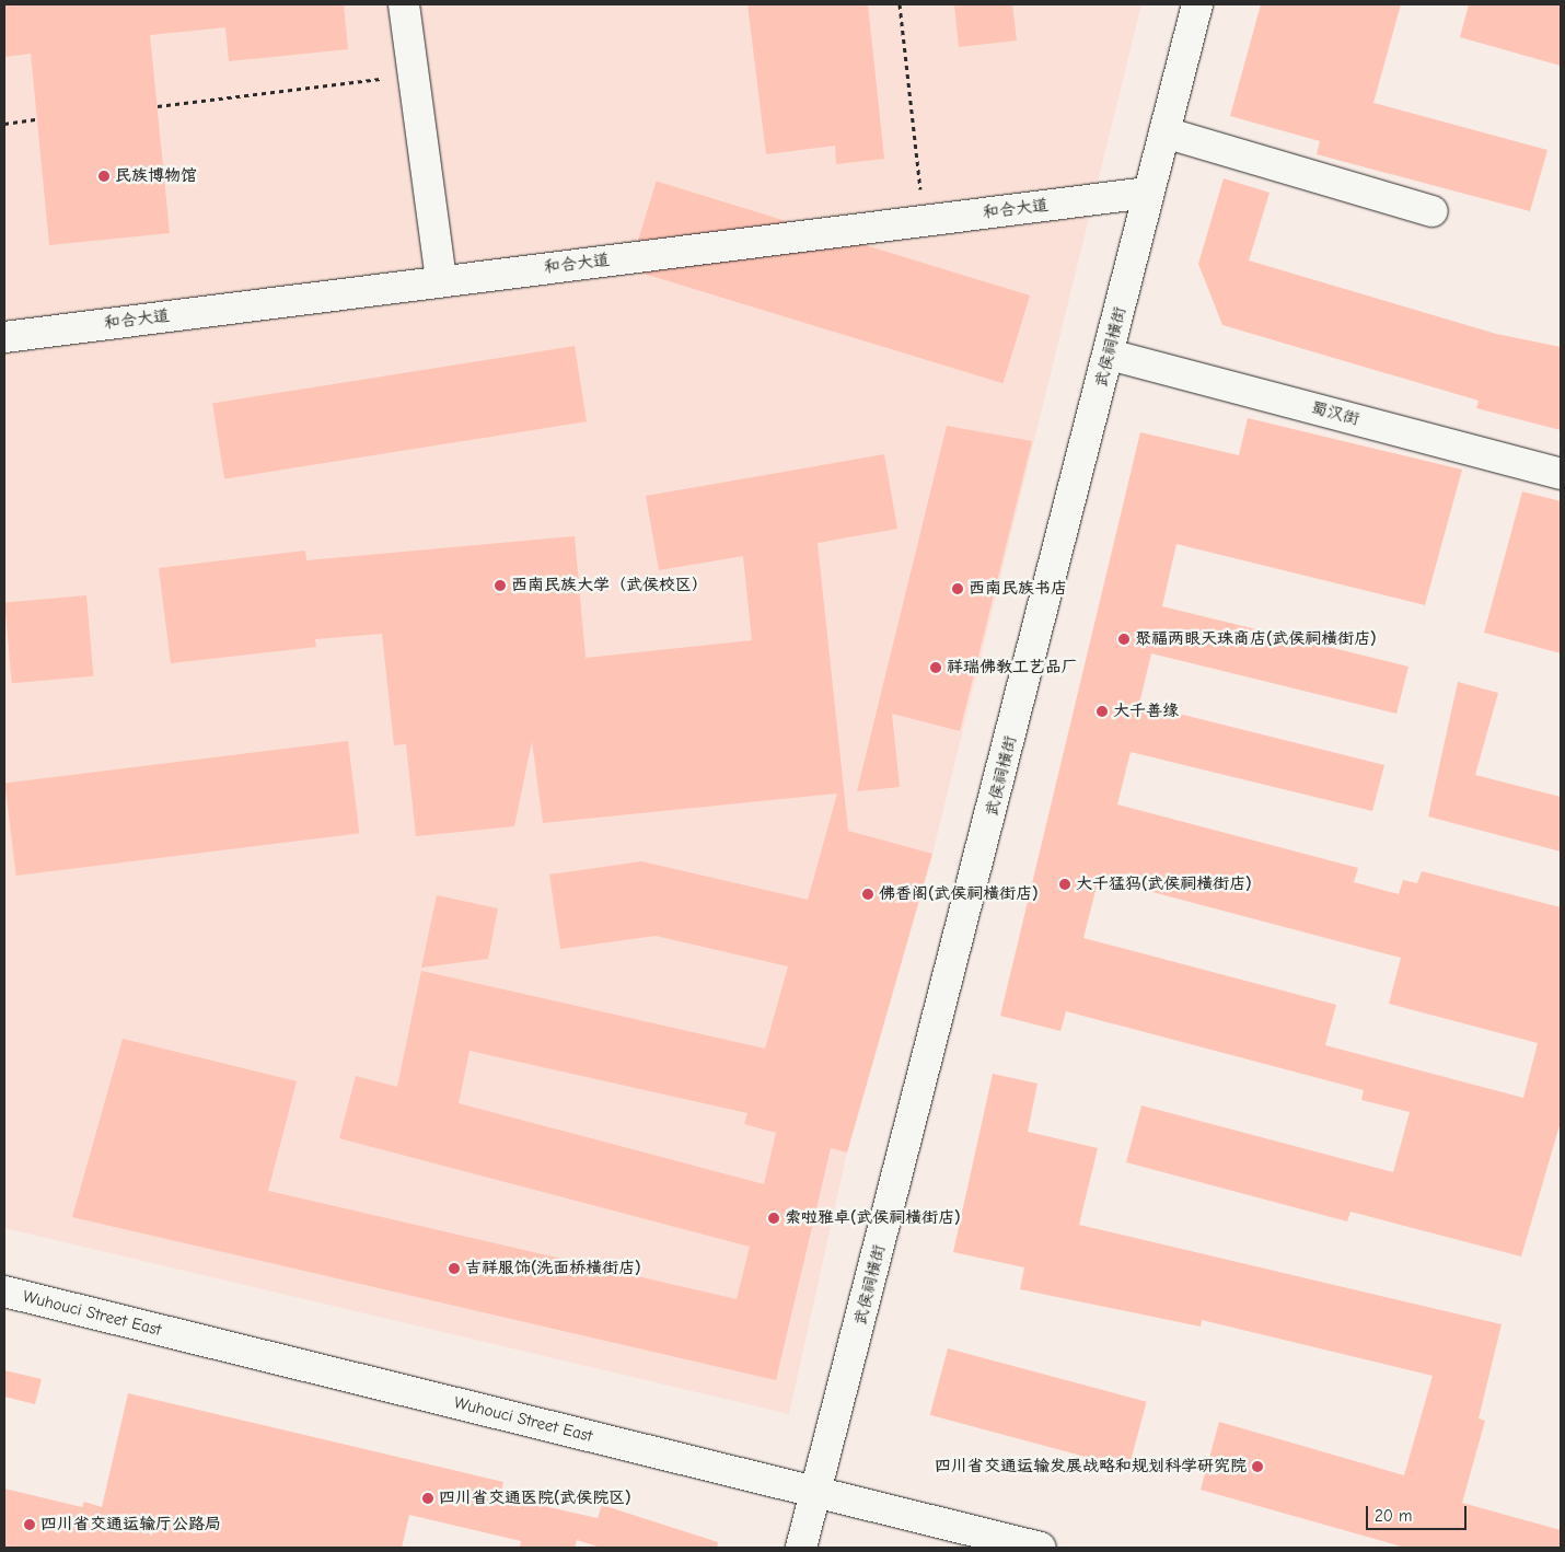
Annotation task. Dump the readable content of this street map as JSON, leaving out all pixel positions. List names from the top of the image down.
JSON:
{
  "streets": {
    "street": [
      "和合大道",
      "武侯祠横街",
      "蜀汉街",
      "Wuhouci Street East"
    ]
  },
  "crossings": [
    ["和合大道", "武侯祠横街"],
    ["武侯祠横街", "蜀汉街"],
    ["武侯祠横街", "Wuhouci Street East"]
  ],
  "places": [
    "民族博物馆",
    "西南民族大学（武侯校区）",
    "西南民族书店",
    "聚福两眼天珠商店(武侯祠横街店)",
    "祥瑞佛教工艺品厂",
    "大千善缘",
    "大千猛犸(武侯祠横街店)",
    "佛香阁(武侯祠横街店)",
    "索啦雅卓(武侯祠横街店)",
    "吉祥服饰(洗面桥横街店)",
    "四川省交通运输发展战略和规划科学研究院",
    "四川省交通医院(武侯院区)",
    "四川省交通运输厅公路局"
  ],
  "scale_bar": "20 m"
}
